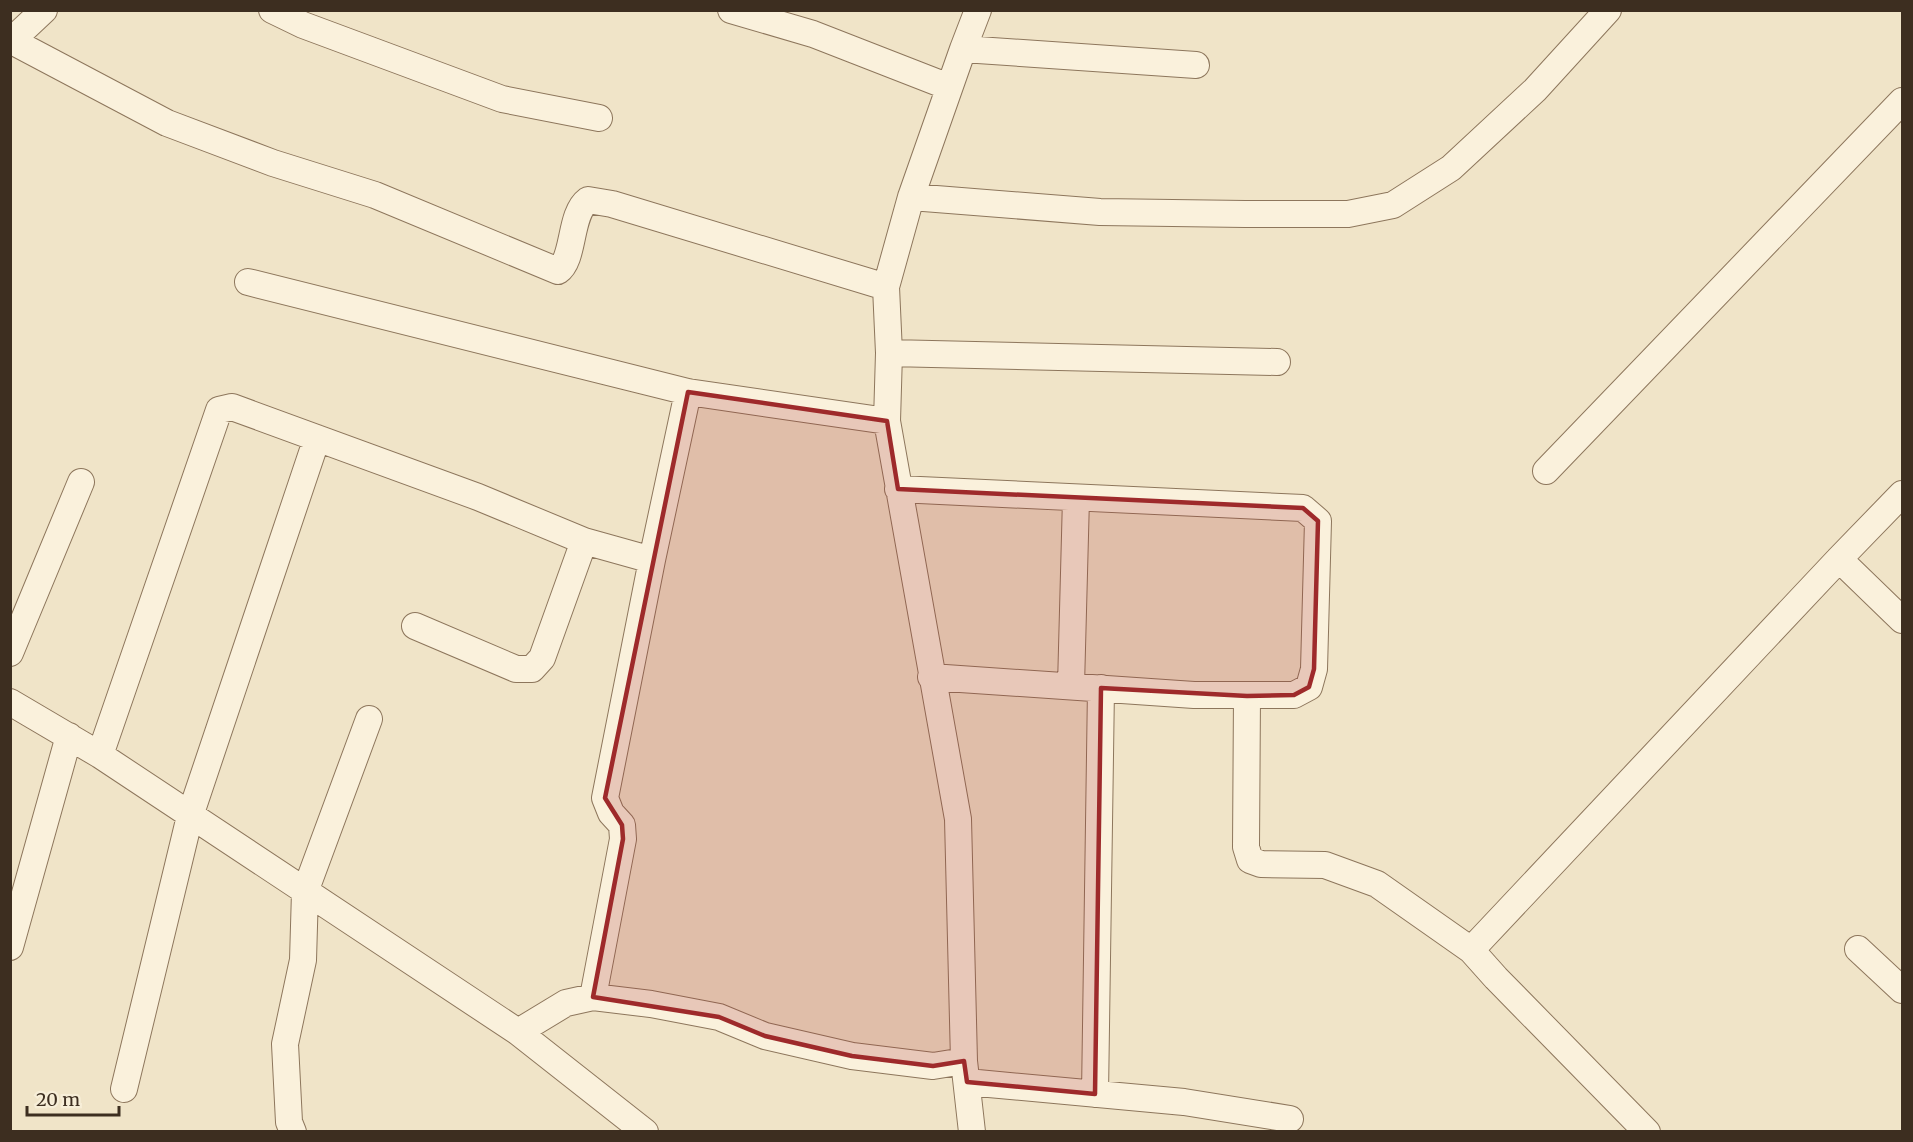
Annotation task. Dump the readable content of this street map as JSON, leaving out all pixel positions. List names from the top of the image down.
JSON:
{
  "scale_bar": "20 m"
}
